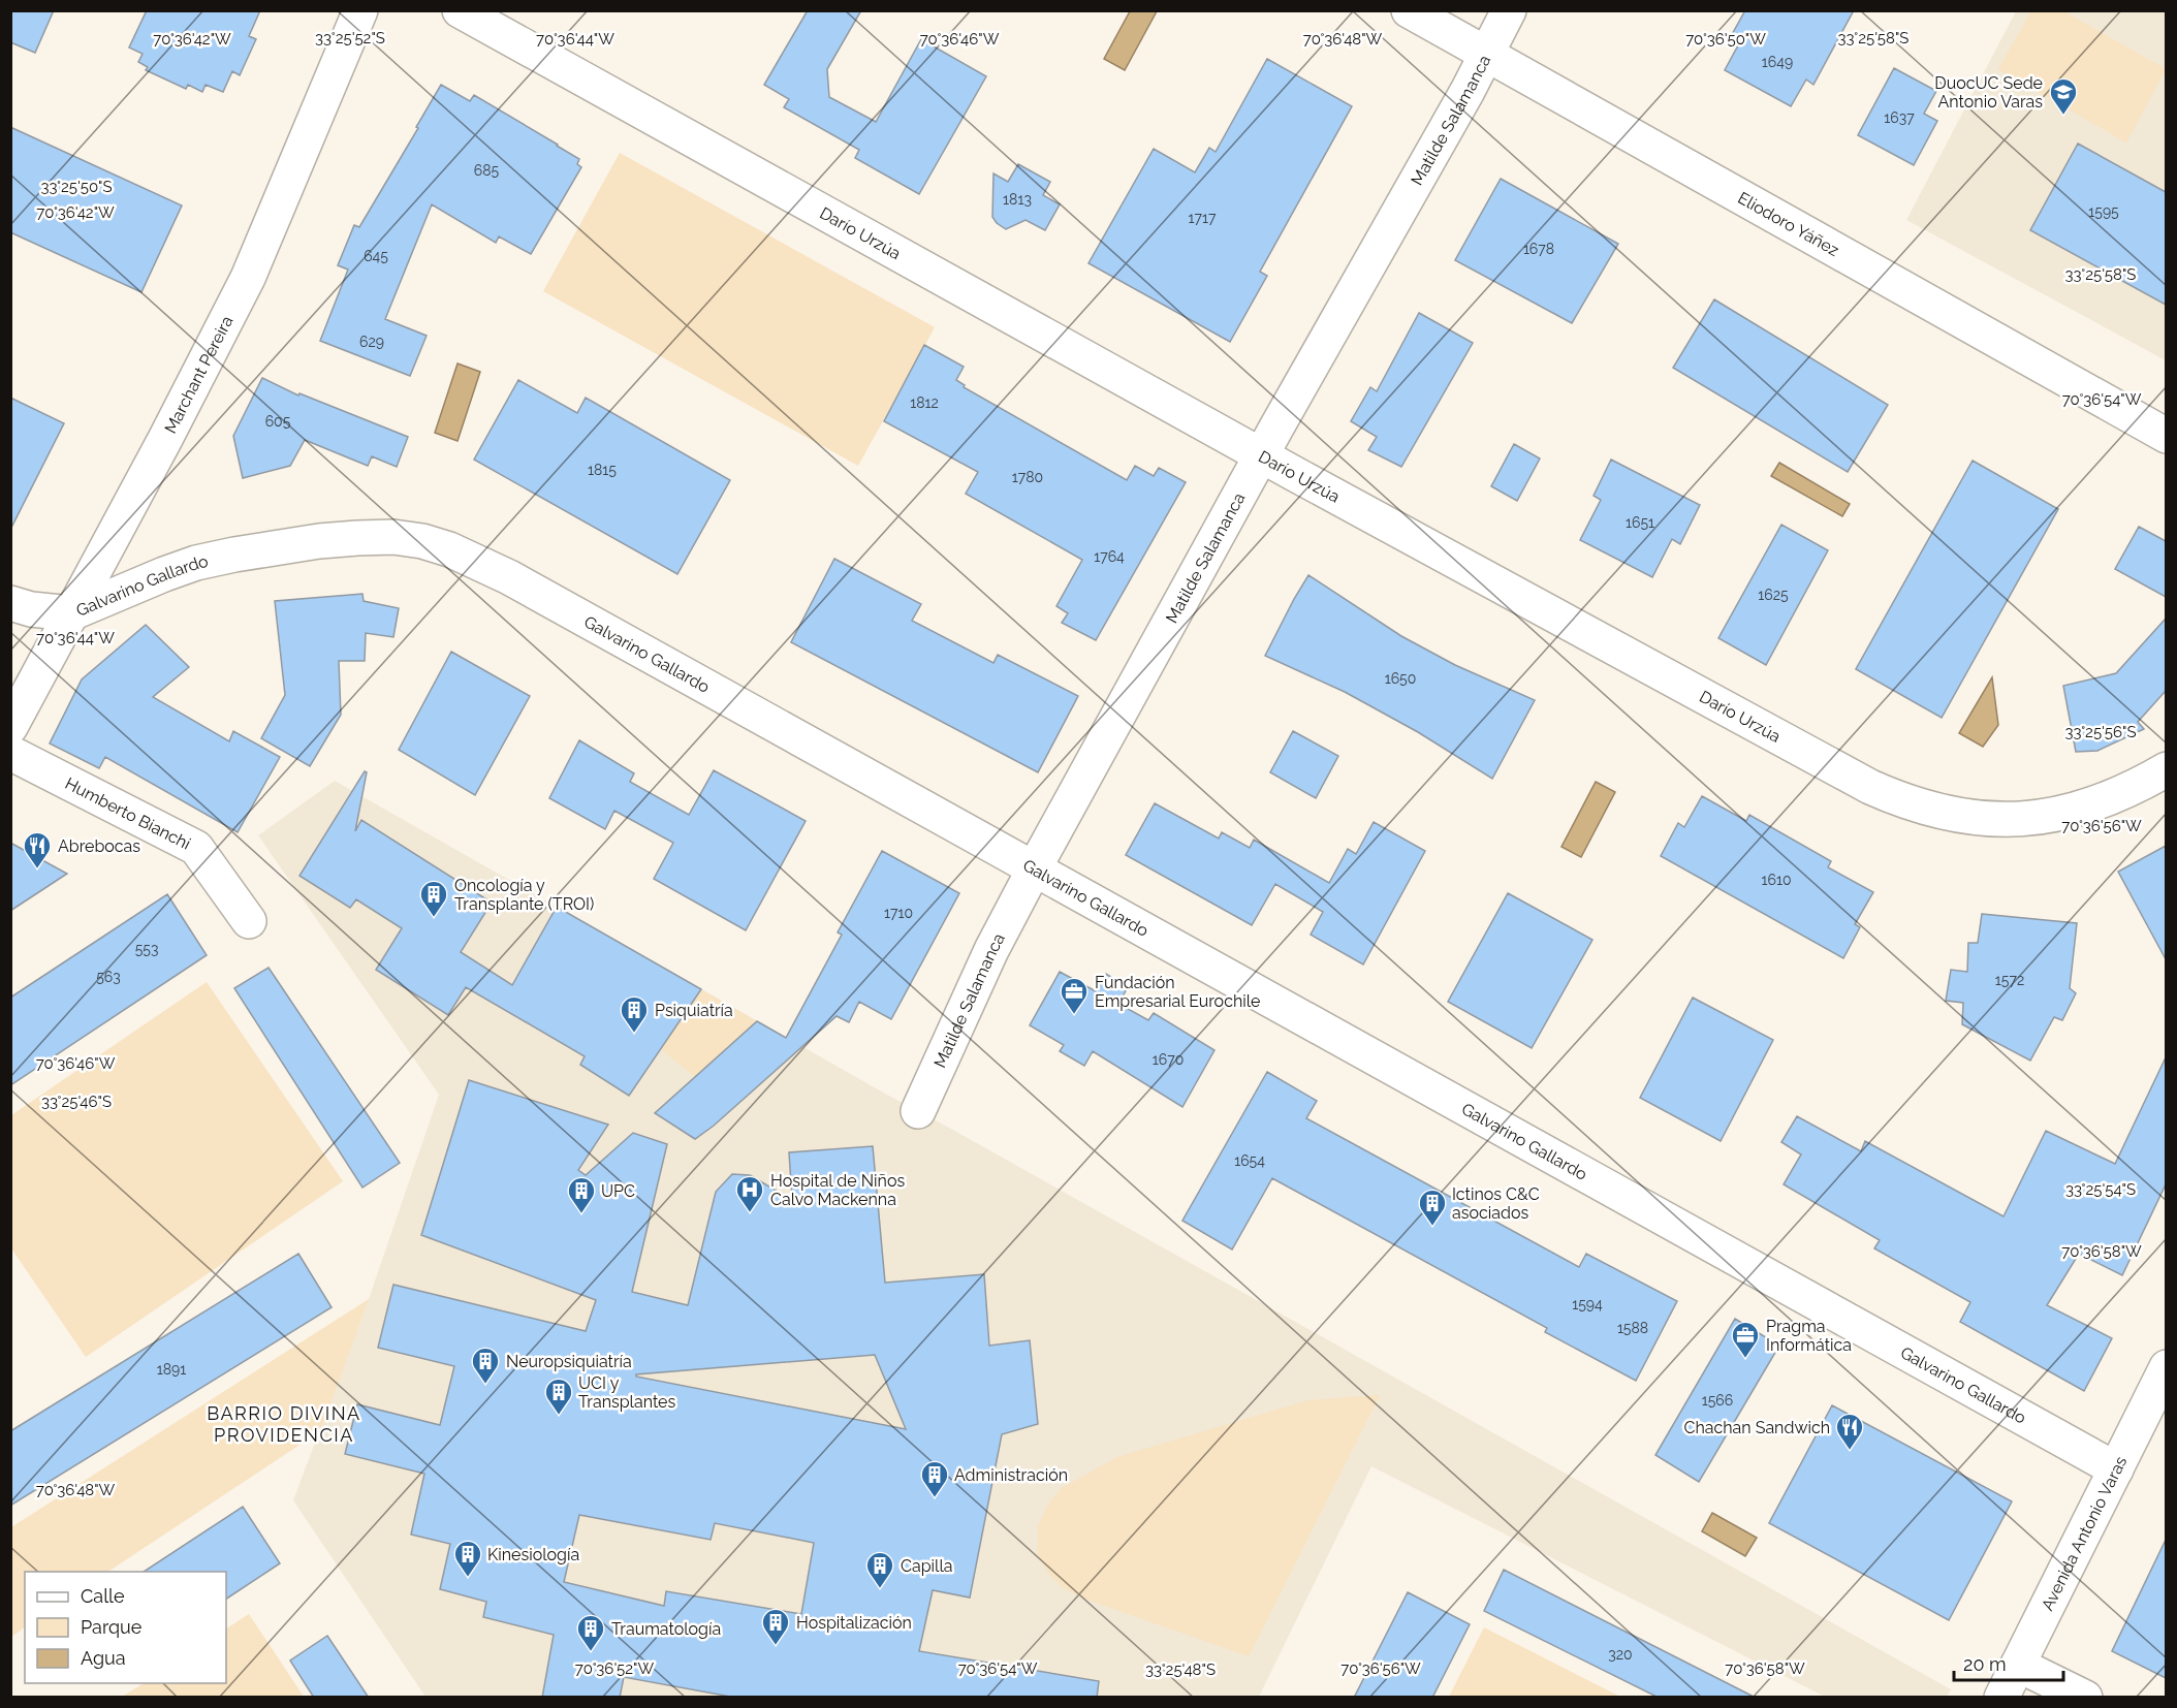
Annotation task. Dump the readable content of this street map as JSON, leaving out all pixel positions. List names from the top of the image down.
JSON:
{
  "streets": {
    "street": [
      "Matilde Salamanca",
      "Eliodoro Yáñez",
      "Darío Urzúa",
      "Marchant Pereira",
      "Galvarino Gallardo",
      "Humberto Bianchi",
      "Avenida Antonio Varas"
    ]
  },
  "crossings": [
    ["Matilde Salamanca", "Eliodoro Yáñez"],
    ["Matilde Salamanca", "Darío Urzúa"],
    ["Matilde Salamanca", "Galvarino Gallardo"],
    ["Marchant Pereira", "Galvarino Gallardo"],
    ["Galvarino Gallardo", "Avenida Antonio Varas"]
  ],
  "districts": ["BARRIO DIVINA PROVIDENCIA"],
  "places": {
    "school or university": ["DuocUC Sede Antonio Varas"],
    "restaurant": ["Abrebocas", "Chachan Sandwich"],
    "building": [
      "Oncología y Transplante (TROI)",
      "Psiquiatría",
      "UPC",
      "Ictinos C&C asociados",
      "Neuropsiquiatría",
      "UCI y Transplantes",
      "Administración",
      "Kinesiología",
      "Capilla",
      "Hospitalización",
      "Traumatología"
    ],
    "office": ["Fundación Empresarial Eurochile", "Pragma Informática"],
    "hospital": ["Hospital de Niños Calvo Mackenna"]
  },
  "house_numbers": [
    "1649",
    "1637",
    "685",
    "1813",
    "1595",
    "1717",
    "1678",
    "645",
    "629",
    "1812",
    "605",
    "1815",
    "1780",
    "1651",
    "1764",
    "1625",
    "1650",
    "1610",
    "1710",
    "553",
    "563",
    "1572",
    "1670",
    "1654",
    "1594",
    "1588",
    "1891",
    "1566",
    "320"
  ],
  "legend": ["Calle", "Parque", "Agua"],
  "scale_bar": "20 m",
  "coordinates": [
    "33°25'52\"S",
    "33°25'58\"S",
    "70°36'42\"W",
    "70°36'44\"W",
    "70°36'46\"W",
    "70°36'48\"W",
    "70°36'50\"W",
    "33°25'50\"S",
    "70°36'54\"W",
    "33°25'56\"S",
    "70°36'56\"W",
    "33°25'46\"S",
    "33°25'54\"S",
    "70°36'58\"W",
    "70°36'52\"W",
    "33°25'48\"S"
  ]
}
